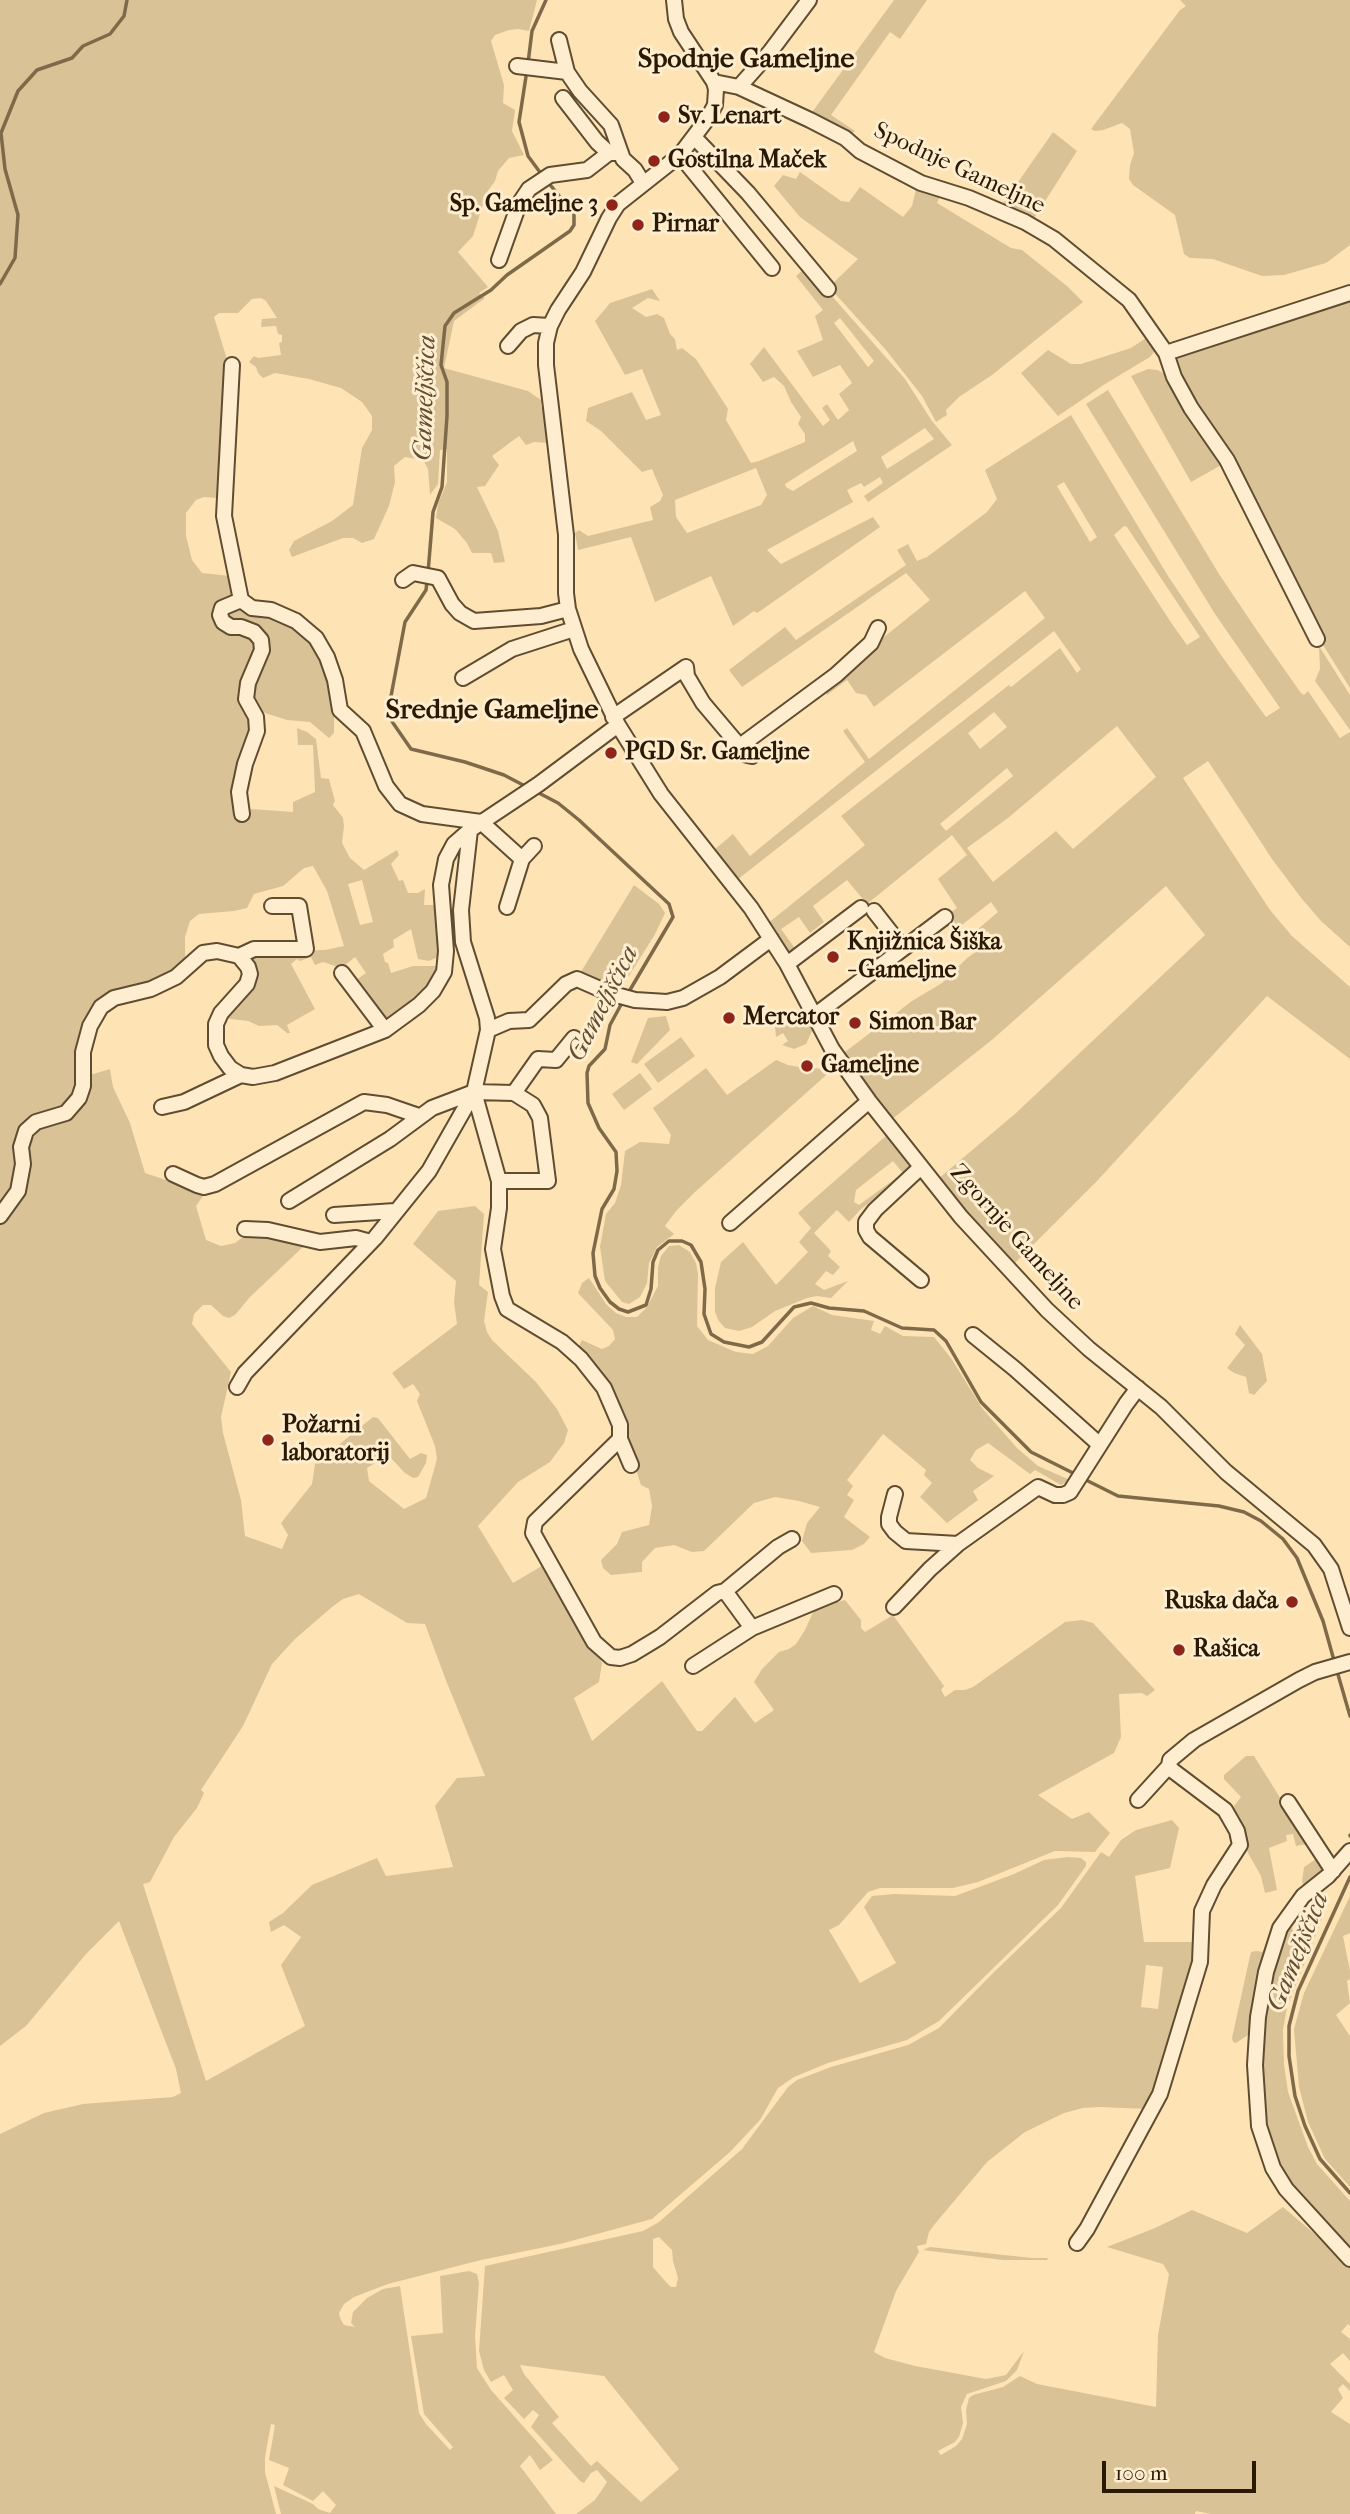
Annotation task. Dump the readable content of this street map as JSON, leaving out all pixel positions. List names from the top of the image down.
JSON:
{
  "streets": {
    "street": ["Spodnje Gameljne", "Zgornje Gameljne"]
  },
  "districts": ["Spodnje Gameljne", "Srednje Gameljne"],
  "water": ["Gameljščica"],
  "places": [
    "Sv. Lenart",
    "Gostilna Maček",
    "Sp. Gameljne 3",
    "Pirnar",
    "PGD Sr. Gameljne",
    "Knjižnica Šiška - Gameljne",
    "Mercator",
    "Simon Bar",
    "Gameljne",
    "Požarni laboratorij",
    "Ruska dača",
    "Rašica"
  ],
  "scale_bar": "100 m"
}
